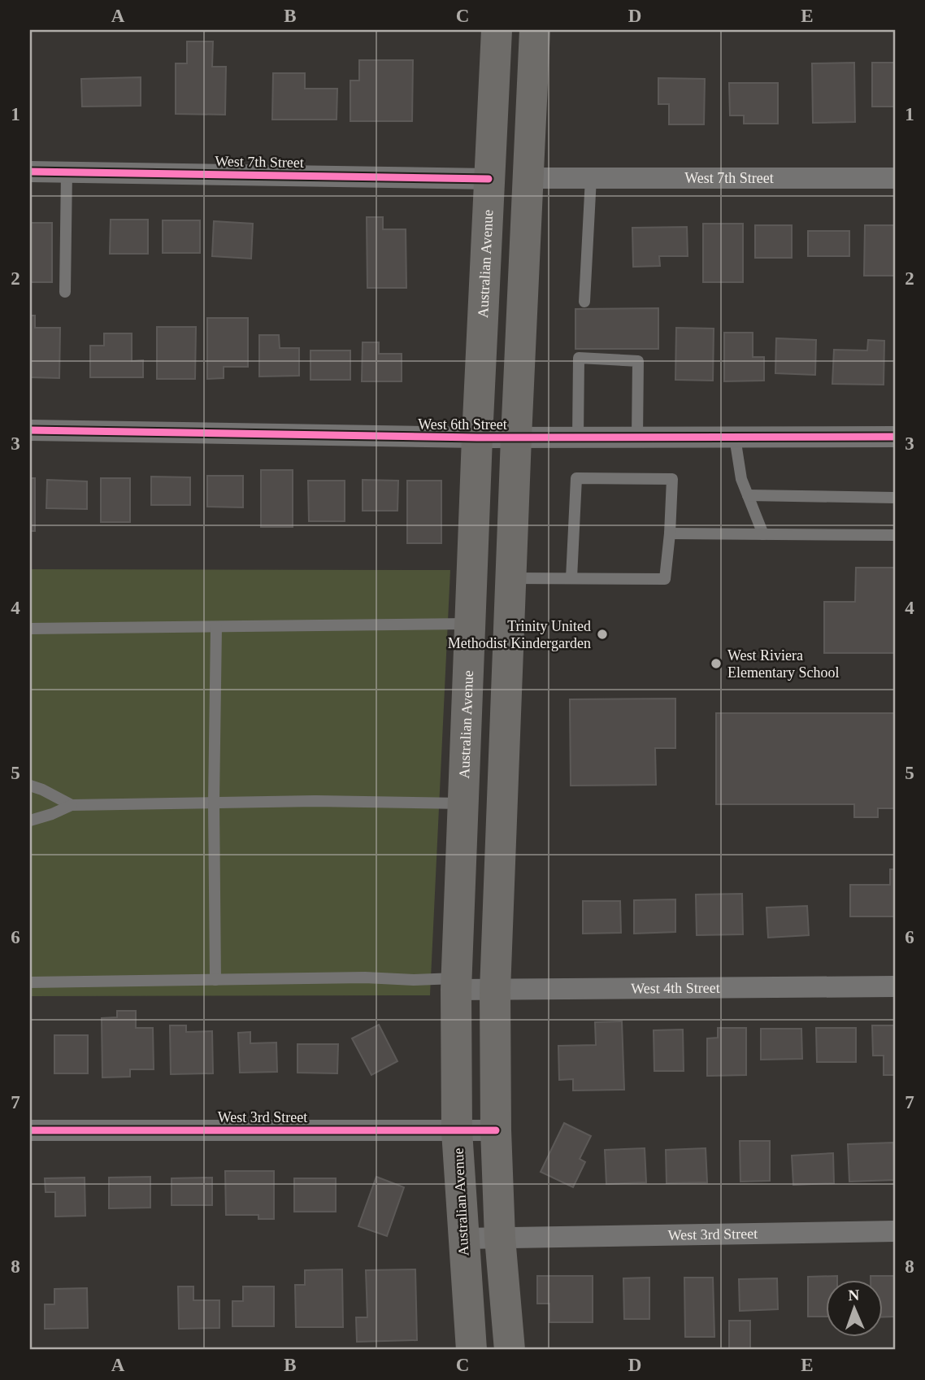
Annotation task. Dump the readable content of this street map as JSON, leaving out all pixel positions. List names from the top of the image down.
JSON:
{
  "streets": {
    "main road": ["Australian Avenue"],
    "street": [
      "West 7th Street",
      "West 6th Street",
      "West 4th Street",
      "West 3rd Street"
    ]
  },
  "crossings": [
    ["West 7th Street", "Australian Avenue"],
    ["Australian Avenue", "West 6th Street"],
    ["Australian Avenue", "West 4th Street"],
    ["Australian Avenue", "West 3rd Street"]
  ],
  "places": ["Trinity United Methodist Kindergarden", "West Riviera Elementary School"],
  "north": "top",
  "grid": {
    "columns": [
      "A",
      "B",
      "C",
      "D",
      "E"
    ],
    "rows": [
      "1",
      "2",
      "3",
      "4",
      "5",
      "6",
      "7",
      "8"
    ]
  }
}
